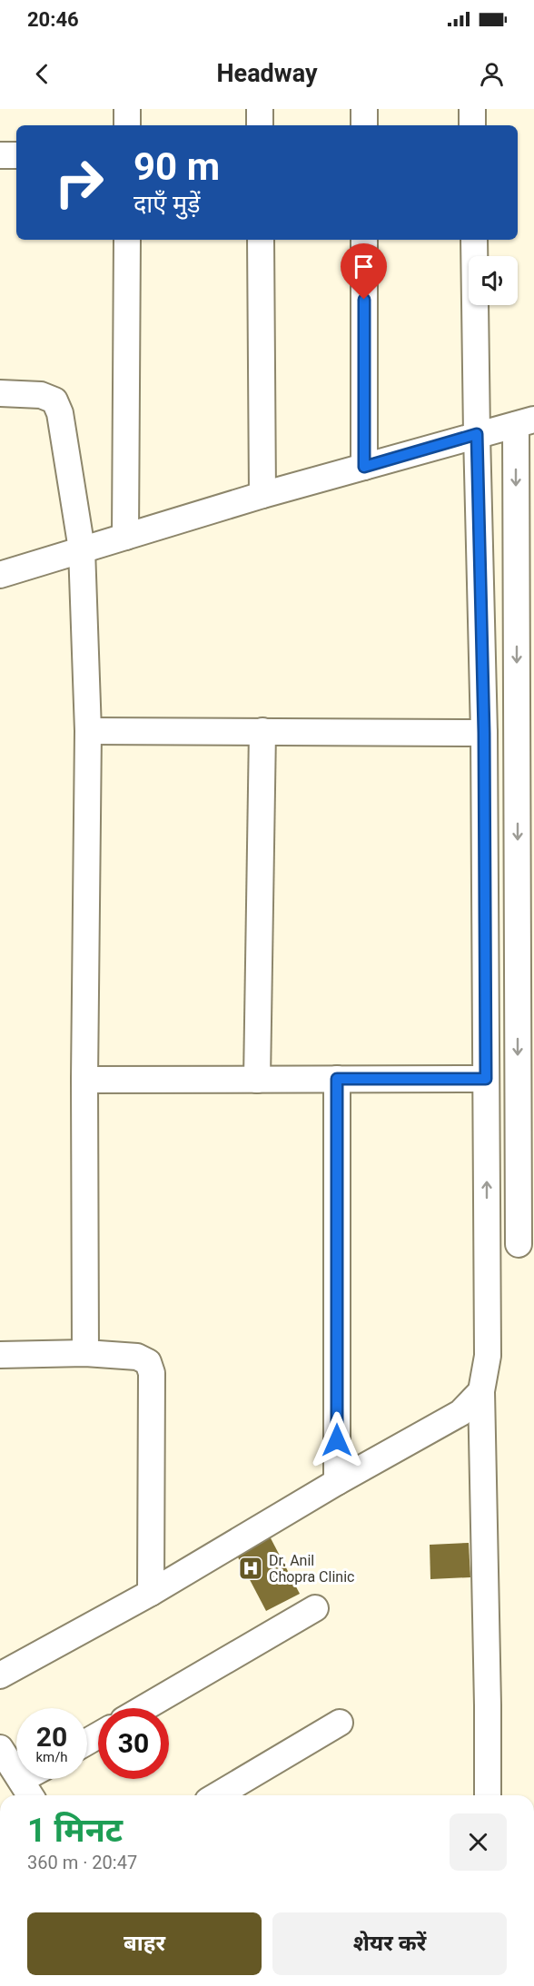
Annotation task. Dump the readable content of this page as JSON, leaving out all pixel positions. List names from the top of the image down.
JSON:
{
  "places": {
    "hospital": ["Dr. Anil Chopra Clinic"]
  },
  "page": {
    "status": "20:46",
    "header": "Headway",
    "turn": ["90 m", "दाएँ मुड़ें"],
    "speed": "20 km/h",
    "limit": "30",
    "heading": ["1 मिनट", "360 m · 20:47"],
    "buttons": ["बाहर", "शेयर करें"]
  }
}
